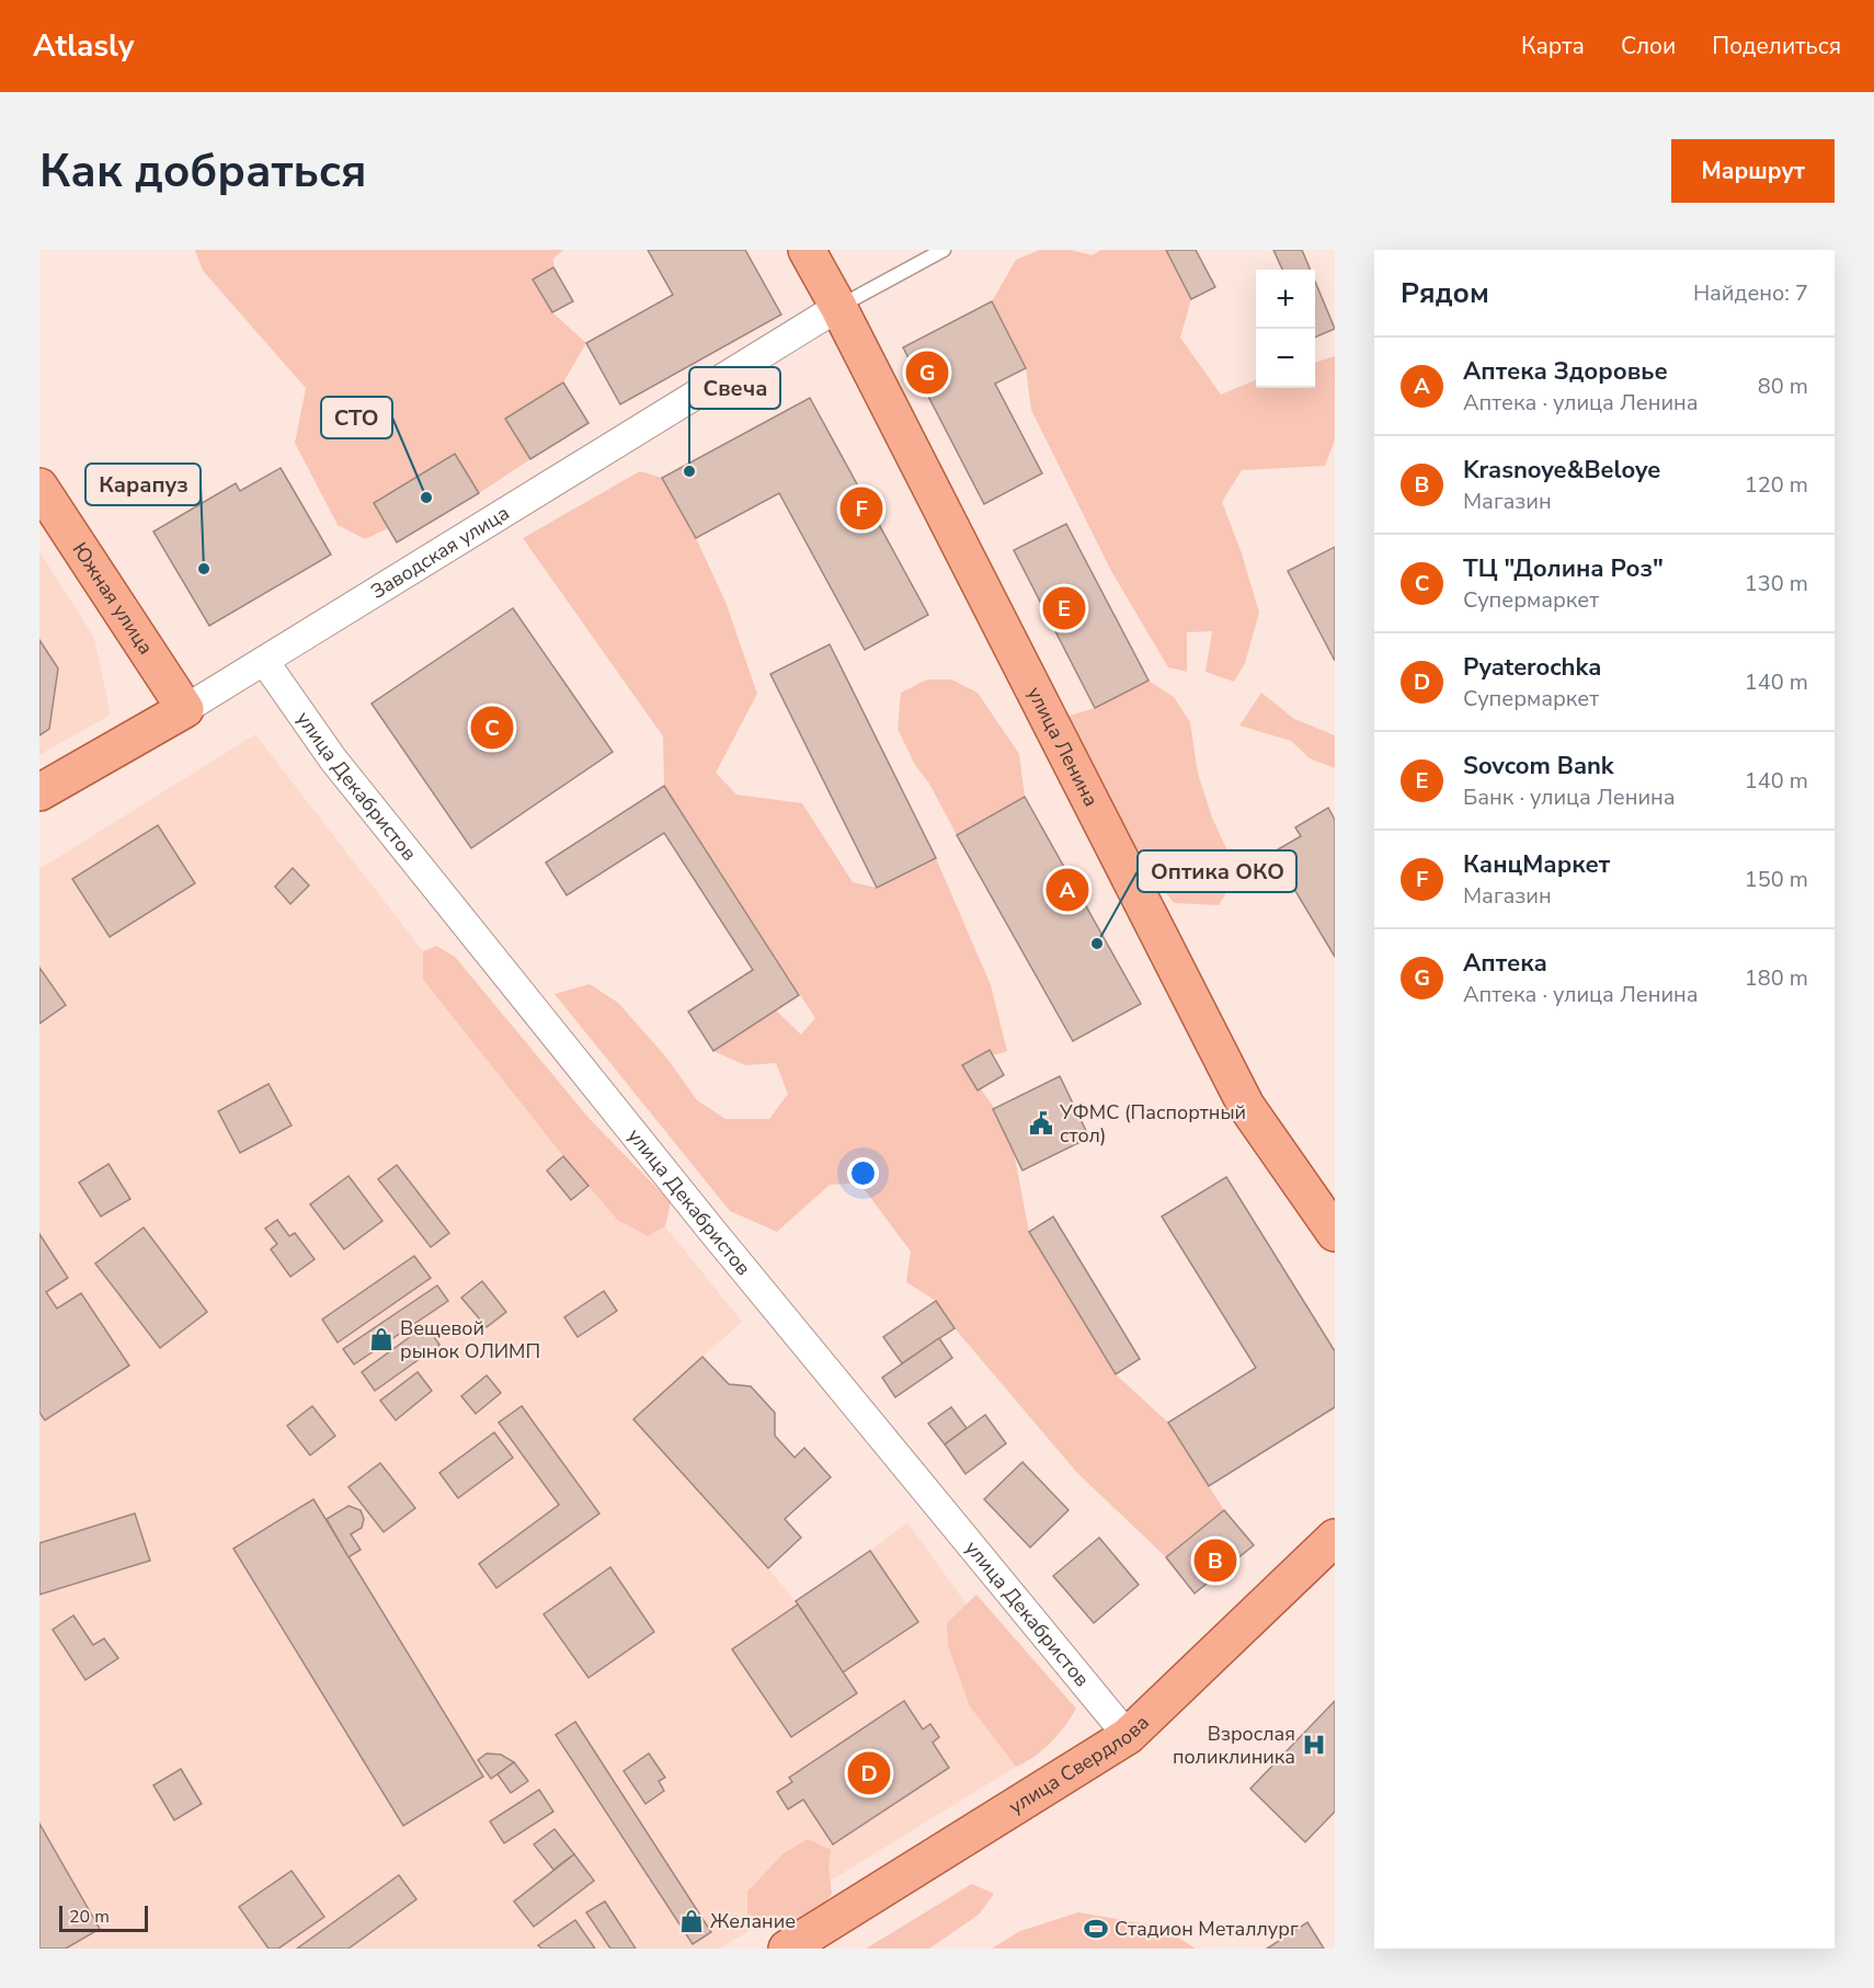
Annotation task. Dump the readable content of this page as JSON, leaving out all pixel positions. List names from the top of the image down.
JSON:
{
  "streets": {
    "main road": [
      "Заводская улица",
      "Южная улица",
      "улица Ленина",
      "улица Свердлова"
    ],
    "street": ["улица Декабристов"]
  },
  "crossings": [
    ["Заводская улица", "Южная улица"],
    ["Заводская улица", "улица Ленина"],
    ["Заводская улица", "улица Декабристов"],
    ["улица Декабристов", "улица Свердлова"]
  ],
  "places": {
    "other": [
      "Свеча",
      "СТО",
      "Карапуз",
      "Оптика ОКО"
    ],
    "public building": ["УФМС (Паспортный стол)"],
    "shop": ["Вещевой рынок ОЛИМП", "Желание"],
    "hospital": ["Взрослая поликлиника"],
    "sports": ["Стадион Металлург"]
  },
  "scale_bar": "20 m",
  "page": {
    "header": "Atlasly",
    "nav": ["Карта", "Слои", "Поделиться"],
    "buttons": "Маршрут",
    "title": "Как добраться",
    "heading": ["Рядом", "Найдено: 7"],
    "map_buttons": ["+", "−"],
    "list": [
      {
        "mark": "A",
        "name": "Аптека Здоровье",
        "note": "Аптека · улица Ленина",
        "value": "80 m"
      },
      {
        "mark": "B",
        "name": "Krasnoye&Beloye",
        "note": "Магазин",
        "value": "120 m"
      },
      {
        "mark": "C",
        "name": "ТЦ \"Долина Роз\"",
        "note": "Супермаркет",
        "value": "130 m"
      },
      {
        "mark": "D",
        "name": "Pyaterochka",
        "note": "Супермаркет",
        "value": "140 m"
      },
      {
        "mark": "E",
        "name": "Sovcom Bank",
        "note": "Банк · улица Ленина",
        "value": "140 m"
      },
      {
        "mark": "F",
        "name": "КанцМаркет",
        "note": "Магазин",
        "value": "150 m"
      },
      {
        "mark": "G",
        "name": "Аптека",
        "note": "Аптека · улица Ленина",
        "value": "180 m"
      }
    ],
    "pins": [
      "G",
      "F",
      "E",
      "C",
      "A",
      "B",
      "D"
    ],
    "scale": "20 m"
  }
}
